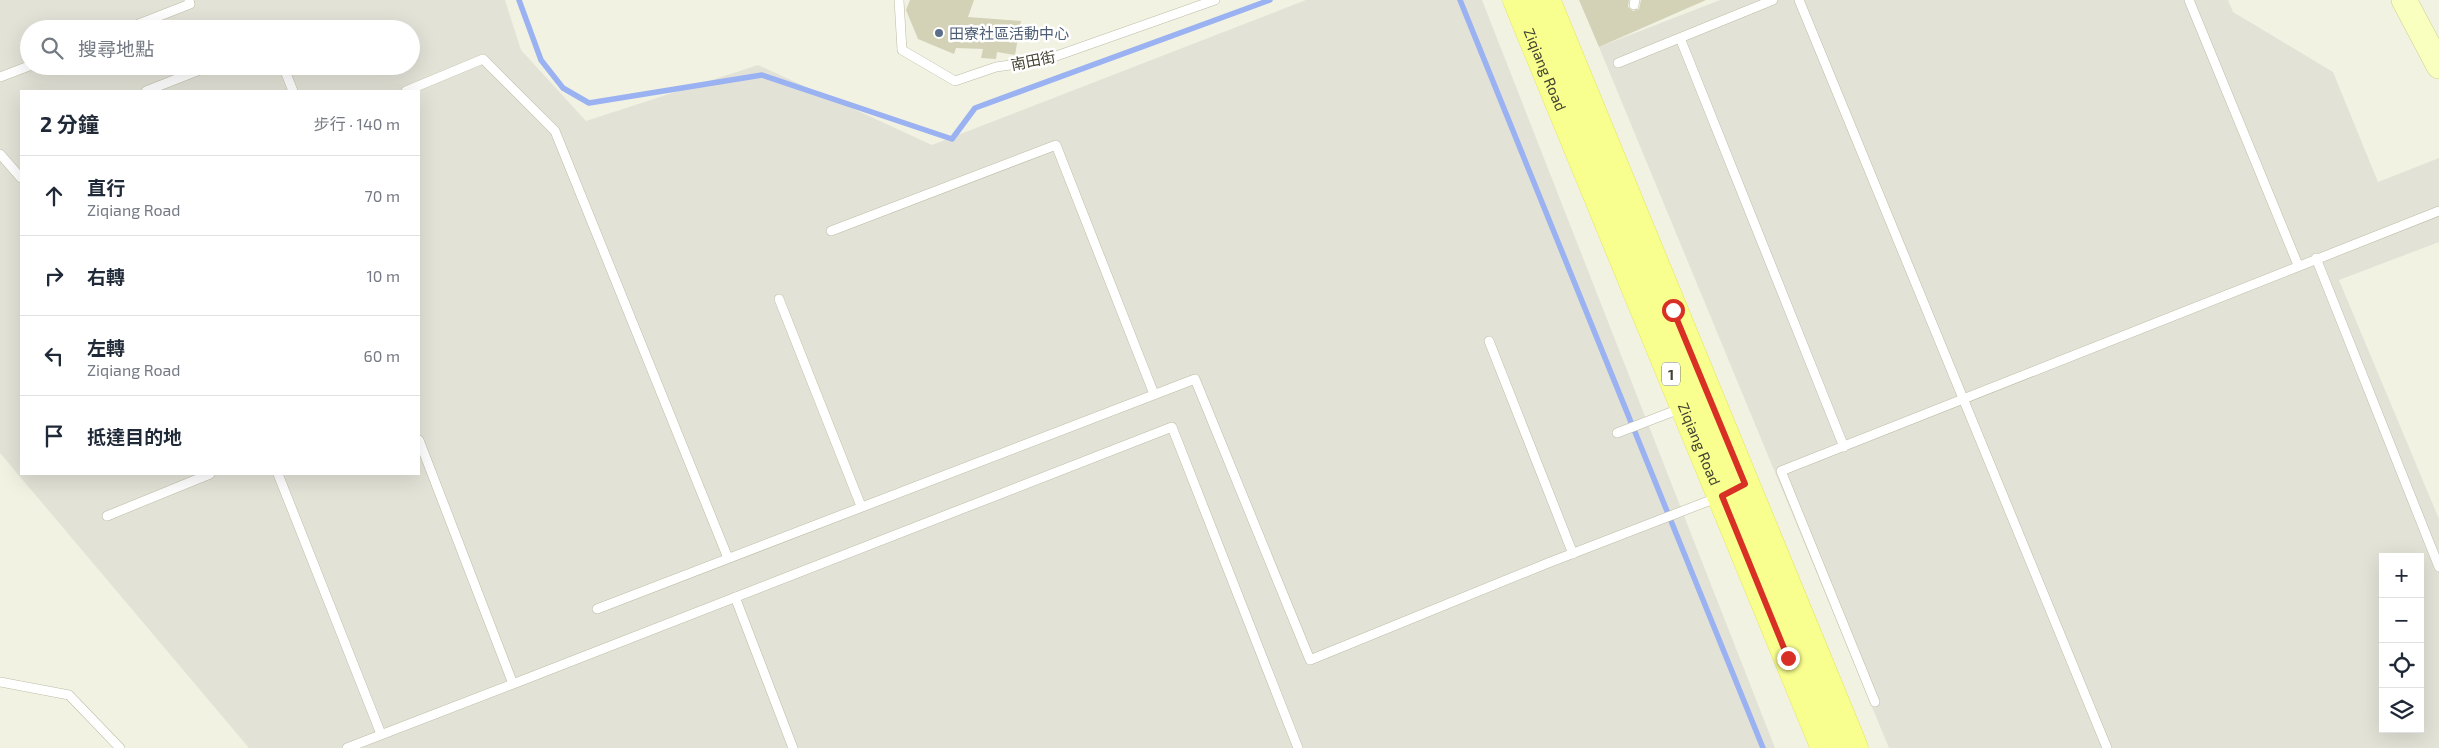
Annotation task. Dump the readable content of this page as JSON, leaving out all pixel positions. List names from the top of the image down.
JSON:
{
  "streets": {
    "main road": ["Ziqiang Road", "1"],
    "lane": ["南田街"]
  },
  "places": ["田寮社區活動中心"],
  "page": {
    "search": "搜尋地點",
    "heading": ["2 分鐘", "步行 · 140 m"],
    "list": [
      ["直行", "Ziqiang Road", "70 m"],
      ["右轉", "10 m"],
      ["左轉", "Ziqiang Road", "60 m"],
      "抵達目的地"
    ],
    "map_buttons": ["+", "−"]
  }
}
